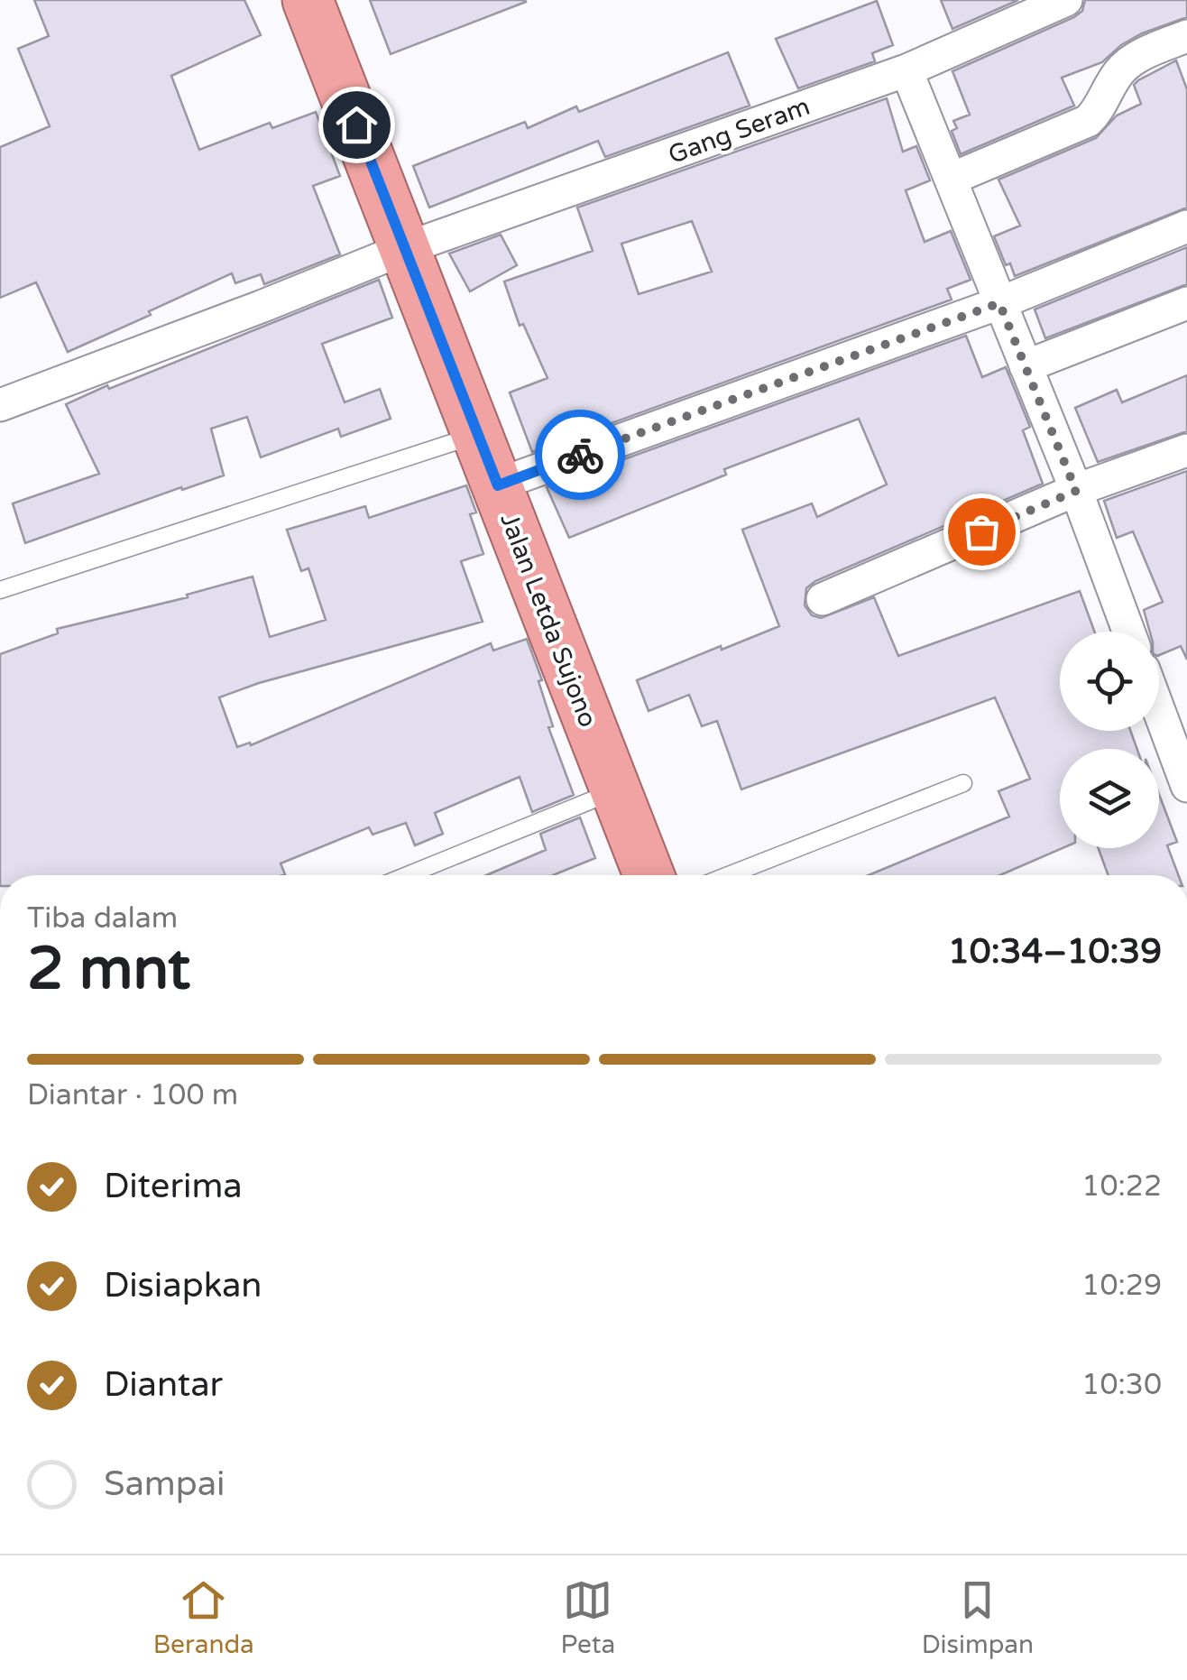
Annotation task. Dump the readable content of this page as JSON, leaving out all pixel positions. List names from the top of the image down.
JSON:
{
  "streets": {
    "highway": ["Jalan Letda Sujono"],
    "street": ["Gang Seram"]
  },
  "crossings": [
    ["Gang Seram", "Jalan Letda Sujono"]
  ],
  "page": {
    "heading": ["2 mnt", "Tiba dalam", "10:34–10:39"],
    "bar": "Diantar · 100 m",
    "list": [
      ["Diterima", "10:22"],
      ["Disiapkan", "10:29"],
      ["Diantar", "10:30"],
      "Sampai"
    ],
    "tabs": ["Beranda", "Peta", "Disimpan"]
  }
}
